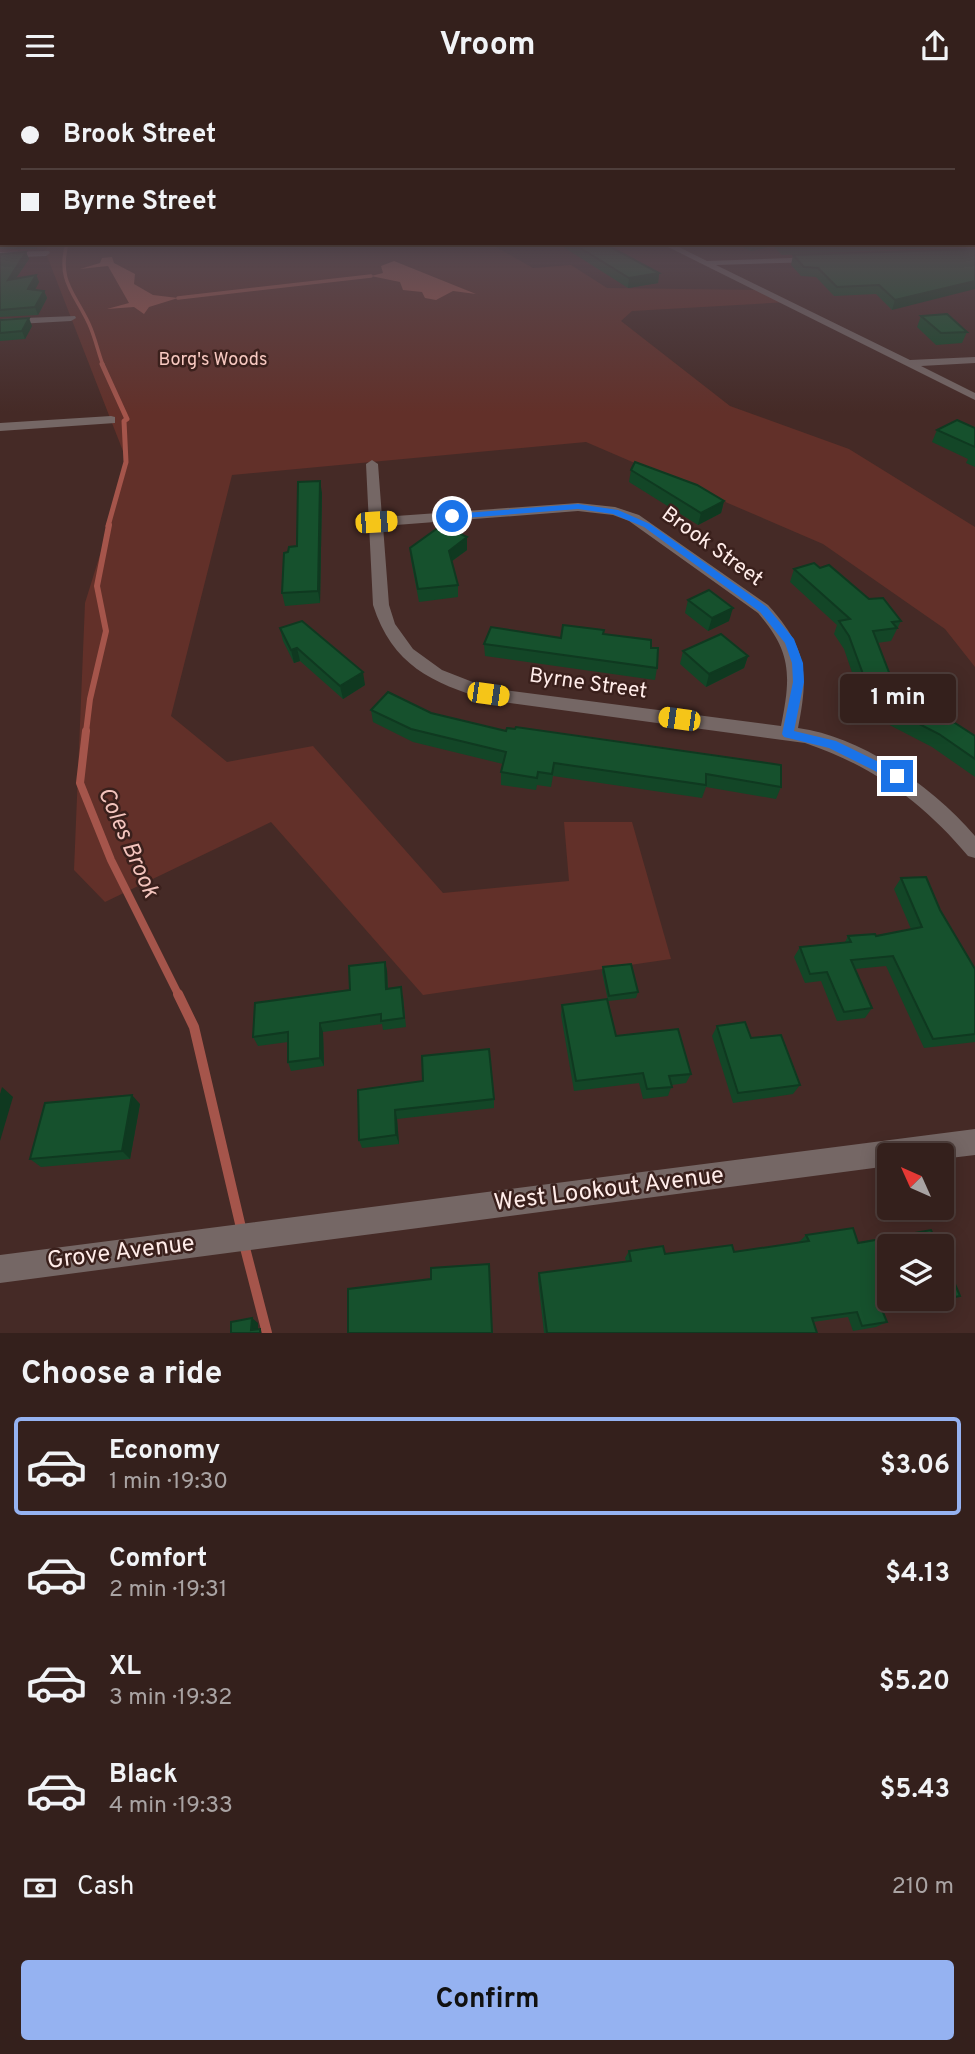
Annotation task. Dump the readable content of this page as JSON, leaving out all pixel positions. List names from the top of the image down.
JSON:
{
  "streets": {
    "street": [
      "Brook Street",
      "Byrne Street",
      "West Lookout Avenue",
      "Grove Avenue"
    ]
  },
  "crossings": [
    ["Brook Street", "Byrne Street"],
    ["West Lookout Avenue", "Grove Avenue"]
  ],
  "water": ["Coles Brook"],
  "parks": ["Borg's Woods"],
  "north": "top left",
  "page": {
    "header": "Vroom",
    "banner": ["Brook Street", "Byrne Street"],
    "bubble": "1 min",
    "heading": "Choose a ride",
    "list": [
      {
        "name": "Economy",
        "note": "1 min · 19:30",
        "value": "$3.06"
      },
      {
        "name": "Comfort",
        "note": "2 min · 19:31",
        "value": "$4.13"
      },
      {
        "name": "XL",
        "note": "3 min · 19:32",
        "value": "$5.20"
      },
      {
        "name": "Black",
        "note": "4 min · 19:33",
        "value": "$5.43"
      }
    ],
    "pay": ["Cash", "210 m"],
    "buttons": "Confirm"
  }
}
